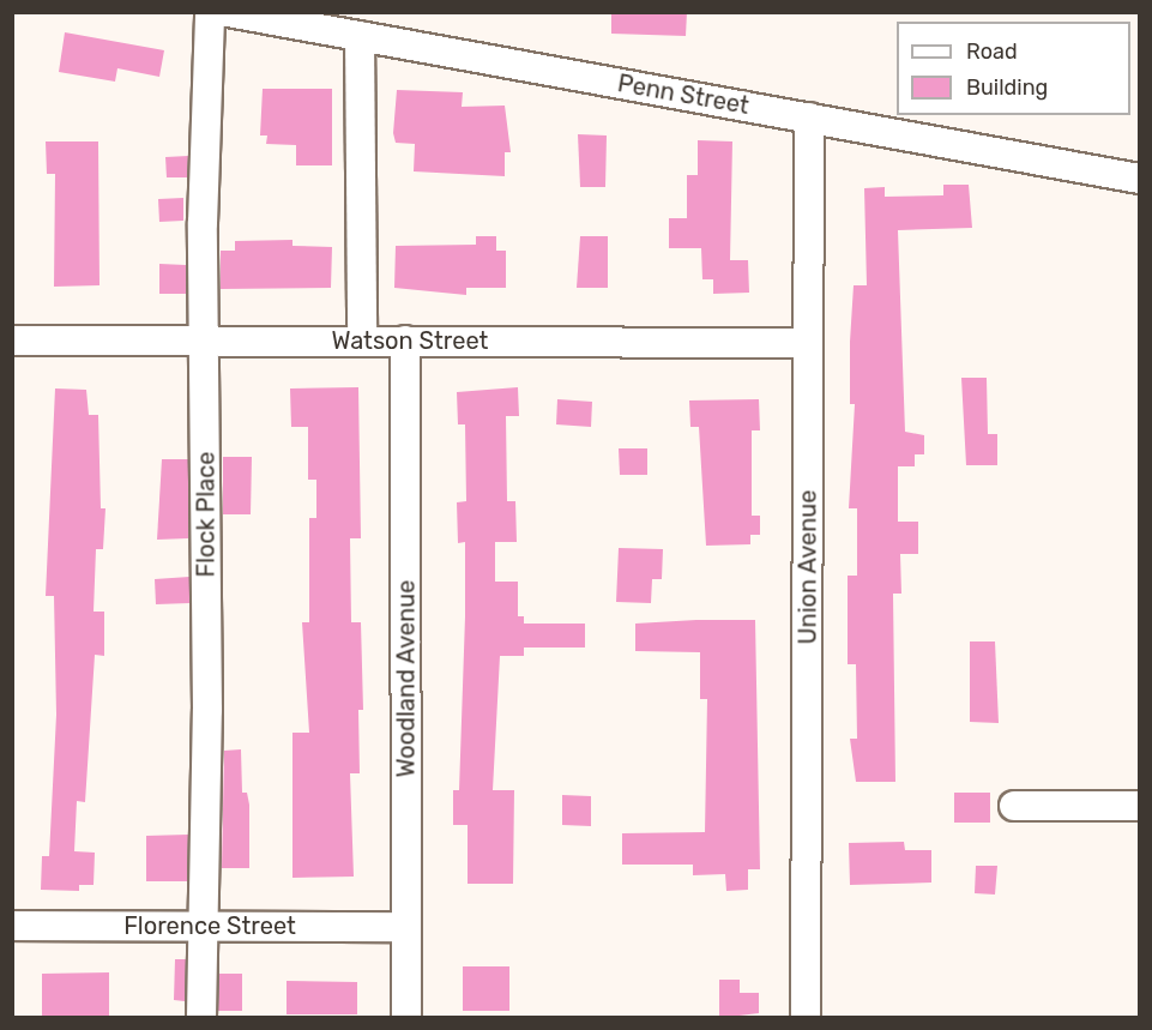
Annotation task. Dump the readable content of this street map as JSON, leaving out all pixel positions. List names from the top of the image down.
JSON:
{
  "streets": {
    "street": [
      "Penn Street",
      "Watson Street",
      "Flock Place",
      "Union Avenue",
      "Woodland Avenue",
      "Florence Street"
    ]
  },
  "crossings": [
    ["Penn Street", "Union Avenue"],
    ["Watson Street", "Flock Place"],
    ["Watson Street", "Union Avenue"],
    ["Watson Street", "Woodland Avenue"],
    ["Flock Place", "Florence Street"],
    ["Woodland Avenue", "Florence Street"]
  ],
  "legend": ["Road", "Building"]
}
